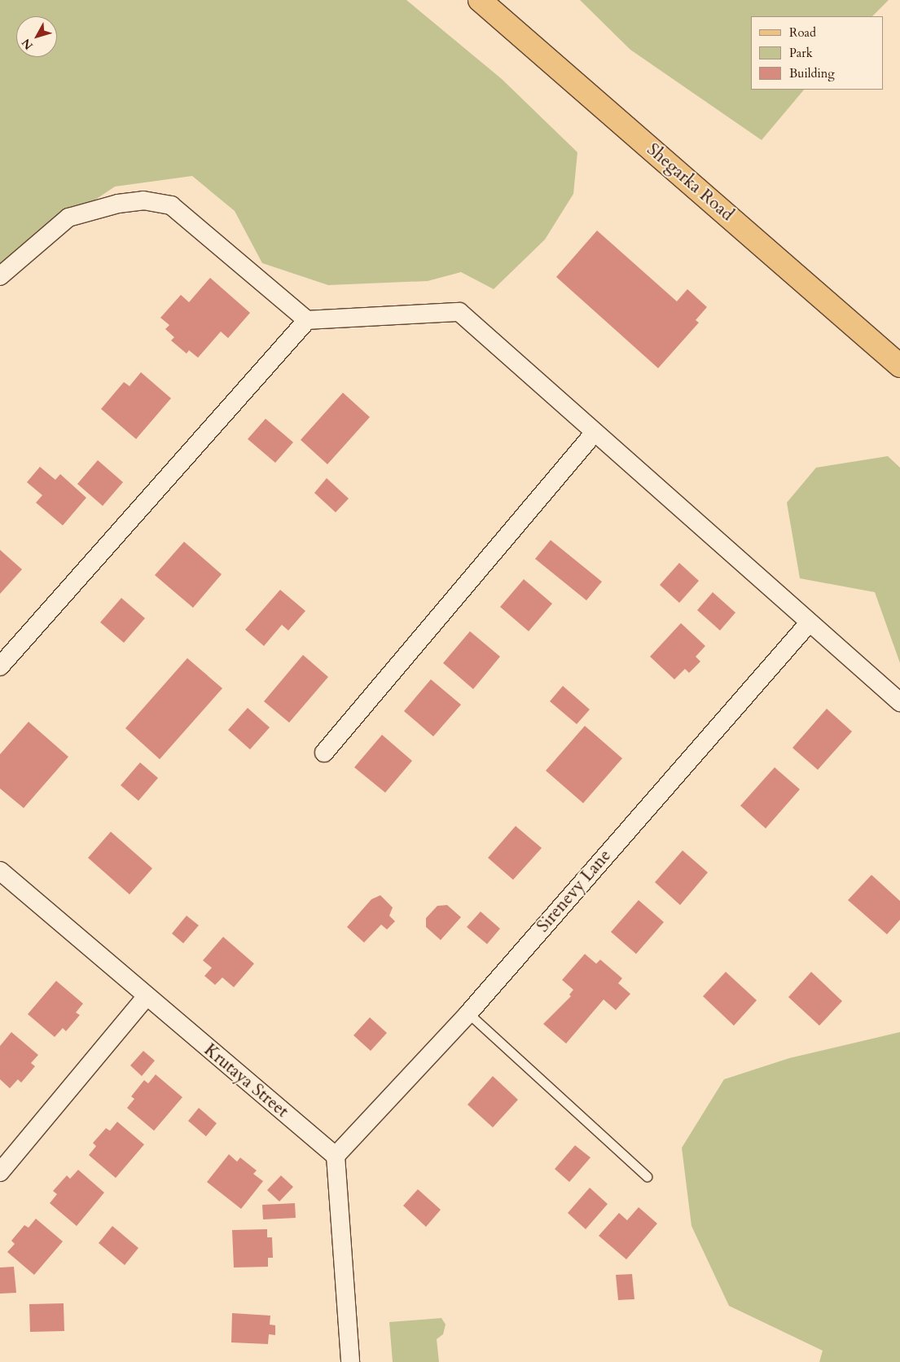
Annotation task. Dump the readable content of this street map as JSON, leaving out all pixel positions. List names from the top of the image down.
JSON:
{
  "streets": {
    "main road": ["Shegarka Road"],
    "street": ["Sirenevy Lane", "Krutaya Street"]
  },
  "crossings": [
    ["Sirenevy Lane", "Krutaya Street"]
  ],
  "legend": ["Road", "Park", "Building"],
  "north": "bottom left"
}
